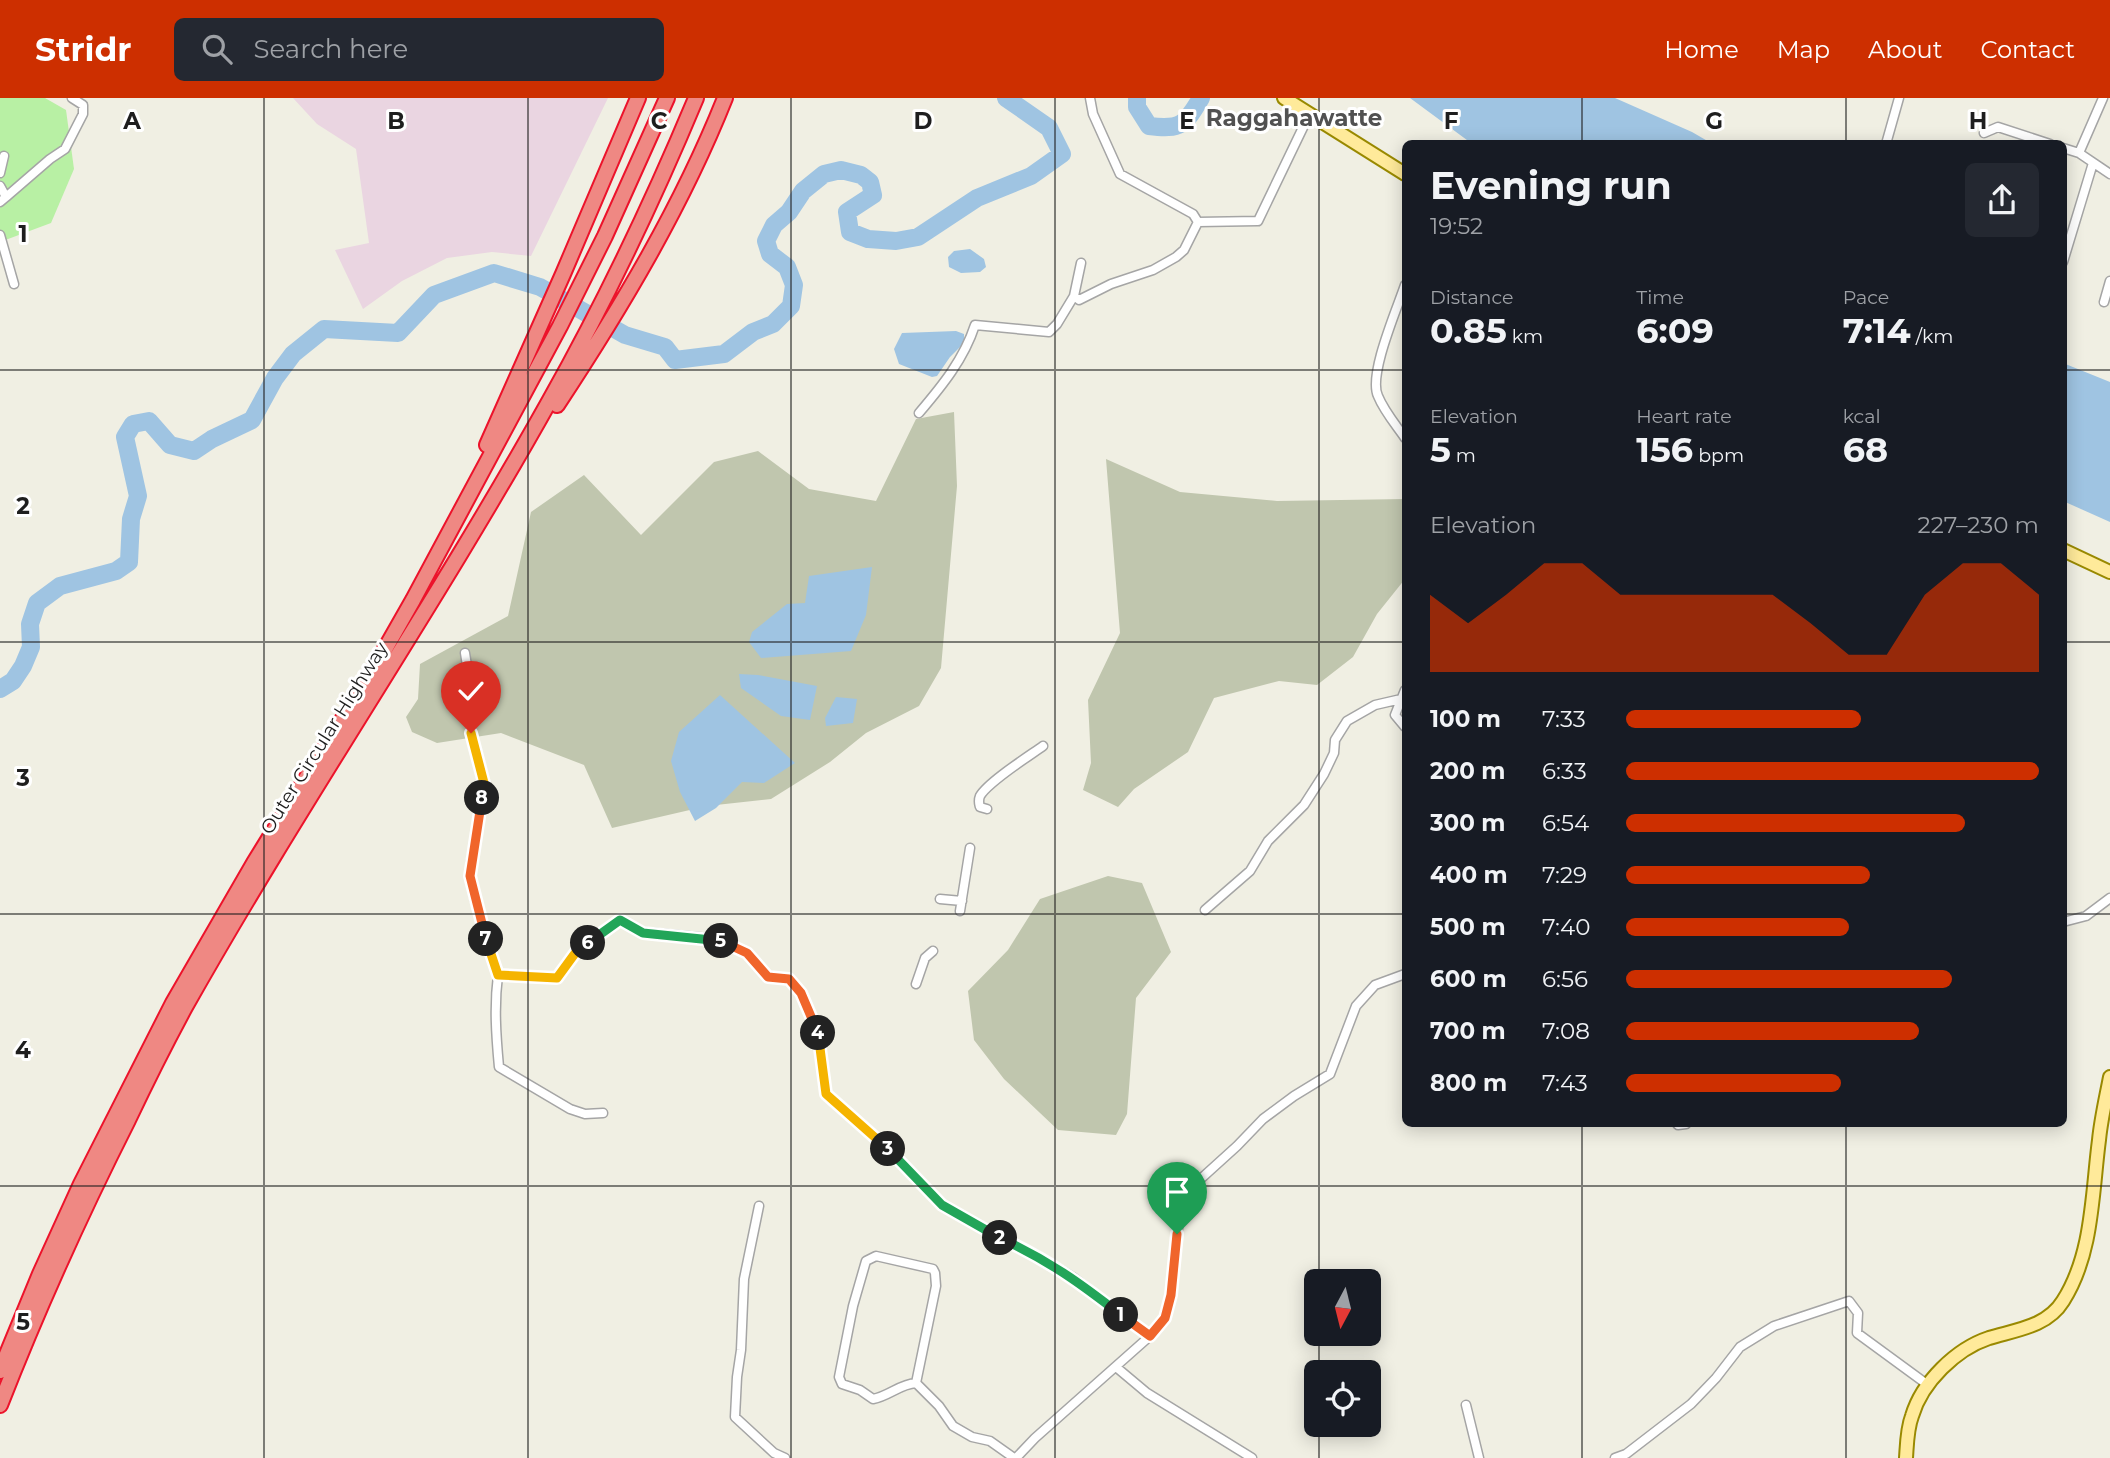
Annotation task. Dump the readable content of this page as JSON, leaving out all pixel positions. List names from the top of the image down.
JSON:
{
  "streets": {
    "highway": ["Outer Circular Highway"]
  },
  "districts": ["Raggahawatte"],
  "north": "bottom",
  "page": {
    "header": "Stridr",
    "search": "Search here",
    "nav": [
      "Home",
      "Map",
      "About",
      "Contact"
    ],
    "heading": ["Evening run", "19:52"],
    "stats": [
      ["Distance", "0.85 km"],
      ["Time", "6:09"],
      ["Pace", "7:14 /km"],
      ["Elevation", "5 m"],
      ["Heart rate", "156 bpm"],
      ["kcal", "68"]
    ],
    "chart": ["Elevation", "227–230 m"],
    "list": [
      {
        "name": "100 m",
        "note": "7:33"
      },
      {
        "name": "200 m",
        "note": "6:33"
      },
      {
        "name": "300 m",
        "note": "6:54"
      },
      {
        "name": "400 m",
        "note": "7:29"
      },
      {
        "name": "500 m",
        "note": "7:40"
      },
      {
        "name": "600 m",
        "note": "6:56"
      },
      {
        "name": "700 m",
        "note": "7:08"
      },
      {
        "name": "800 m",
        "note": "7:43"
      }
    ],
    "pins": [
      "8",
      "7",
      "5",
      "6",
      "4",
      "3",
      "2",
      "1"
    ]
  },
  "grid": {
    "columns": [
      "A",
      "B",
      "C",
      "D",
      "E",
      "F",
      "G",
      "H"
    ],
    "rows": [
      "1",
      "2",
      "3",
      "4",
      "5"
    ]
  }
}
